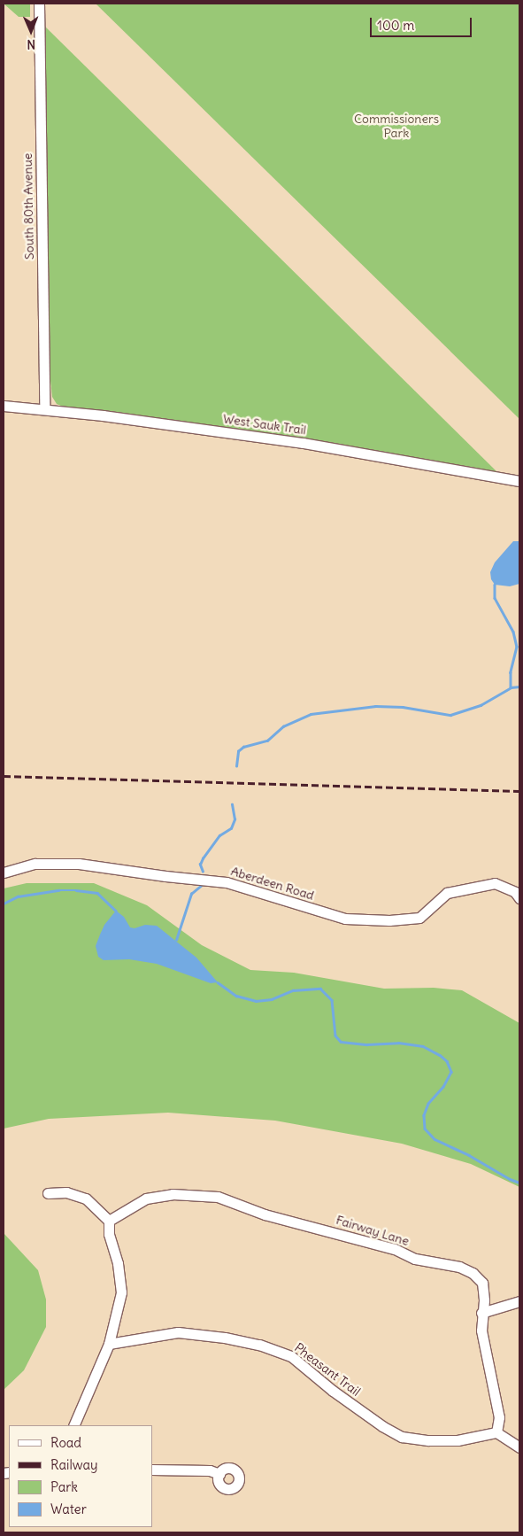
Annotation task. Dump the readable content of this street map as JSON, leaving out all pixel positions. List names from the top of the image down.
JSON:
{
  "streets": {
    "street": [
      "South 80th Avenue",
      "West Sauk Trail",
      "Aberdeen Road",
      "Fairway Lane",
      "Pheasant Trail"
    ]
  },
  "crossings": [
    ["South 80th Avenue", "West Sauk Trail"],
    ["Fairway Lane", "Pheasant Trail"]
  ],
  "parks": ["Commissioners Park"],
  "legend": [
    "Road",
    "Railway",
    "Park",
    "Water"
  ],
  "scale_bar": "100 m",
  "north": "bottom"
}
